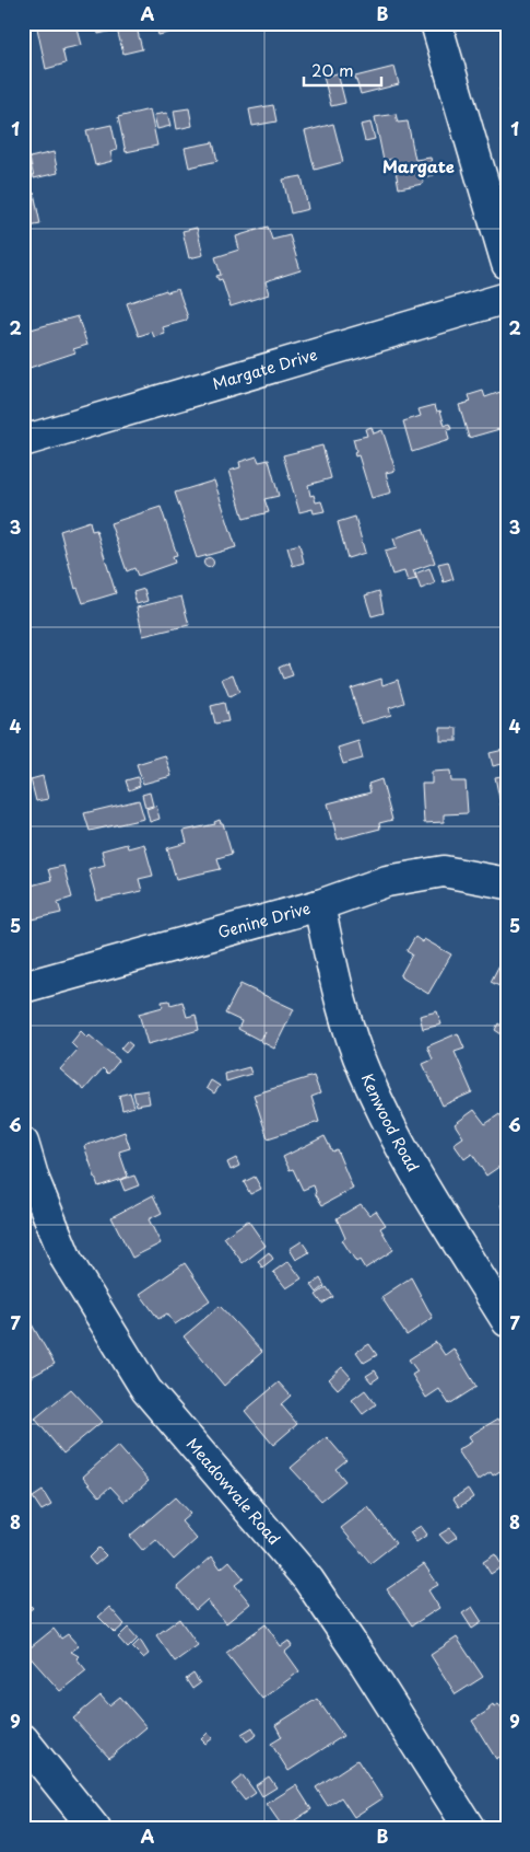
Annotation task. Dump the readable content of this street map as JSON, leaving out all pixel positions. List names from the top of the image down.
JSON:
{
  "streets": {
    "street": [
      "Margate Drive",
      "Genine Drive",
      "Kenwood Road",
      "Meadowvale Road"
    ]
  },
  "crossings": [
    ["Genine Drive", "Kenwood Road"]
  ],
  "districts": ["Margate"],
  "scale_bar": "20 m",
  "grid": {
    "columns": ["A", "B"],
    "rows": [
      "1",
      "2",
      "3",
      "4",
      "5",
      "6",
      "7",
      "8",
      "9"
    ]
  }
}
